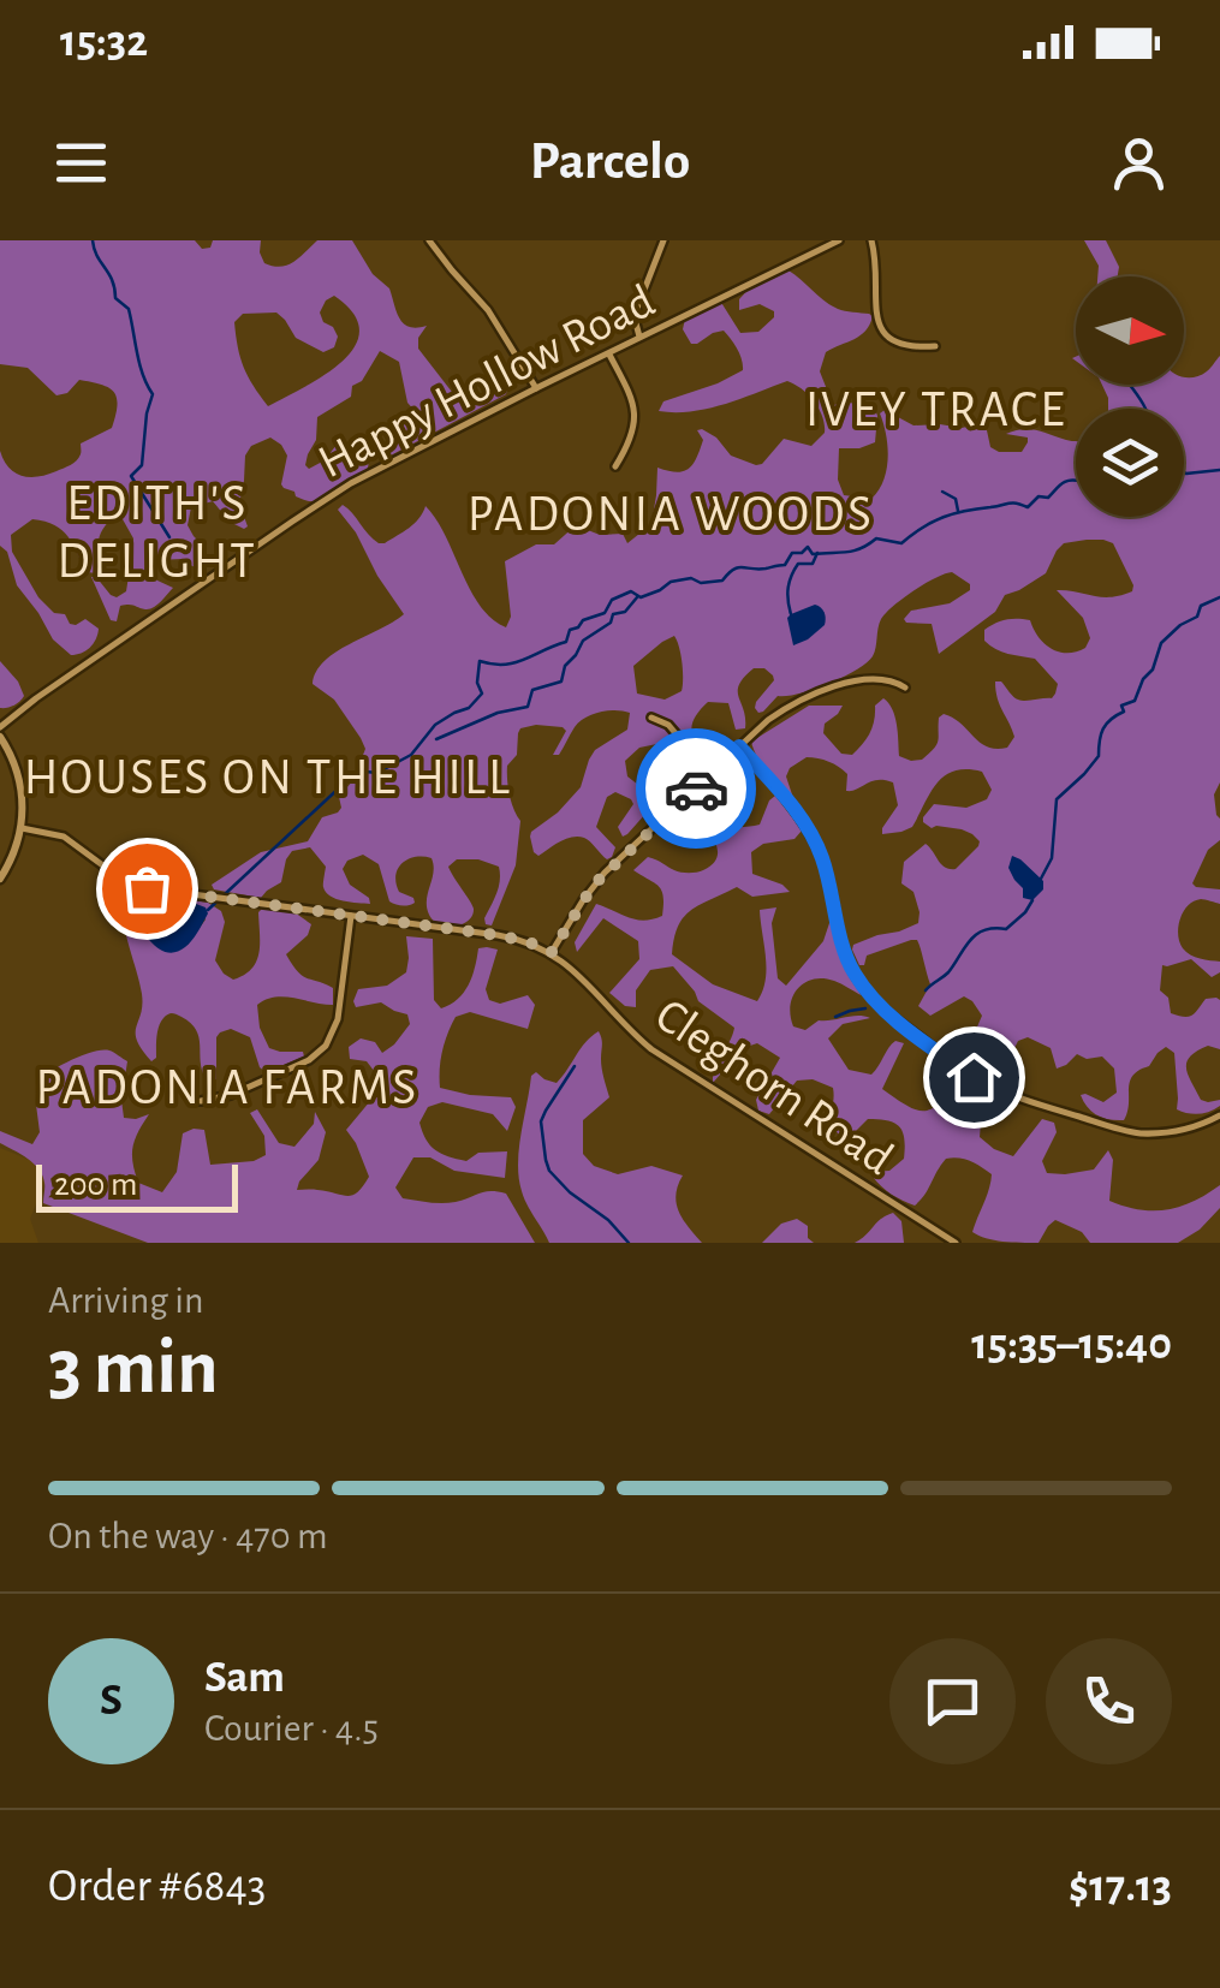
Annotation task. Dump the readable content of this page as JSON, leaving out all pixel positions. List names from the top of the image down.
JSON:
{
  "streets": {
    "street": ["Happy Hollow Road", "Cleghorn Road"]
  },
  "districts": [
    "IVEY TRACE",
    "EDITH'S DELIGHT",
    "PADONIA WOODS",
    "HOUSES ON THE HILL",
    "PADONIA FARMS"
  ],
  "scale_bar": "200 m",
  "north": "right",
  "page": {
    "status": "15:32",
    "header": "Parcelo",
    "scale": "200 m",
    "heading": ["3 min", "Arriving in", "15:35–15:40"],
    "panel": [
      "Sam",
      "Courier · 4.5",
      "Order #6843",
      "$17.13"
    ],
    "bar": "On the way · 470 m",
    "round": "S"
  }
}
